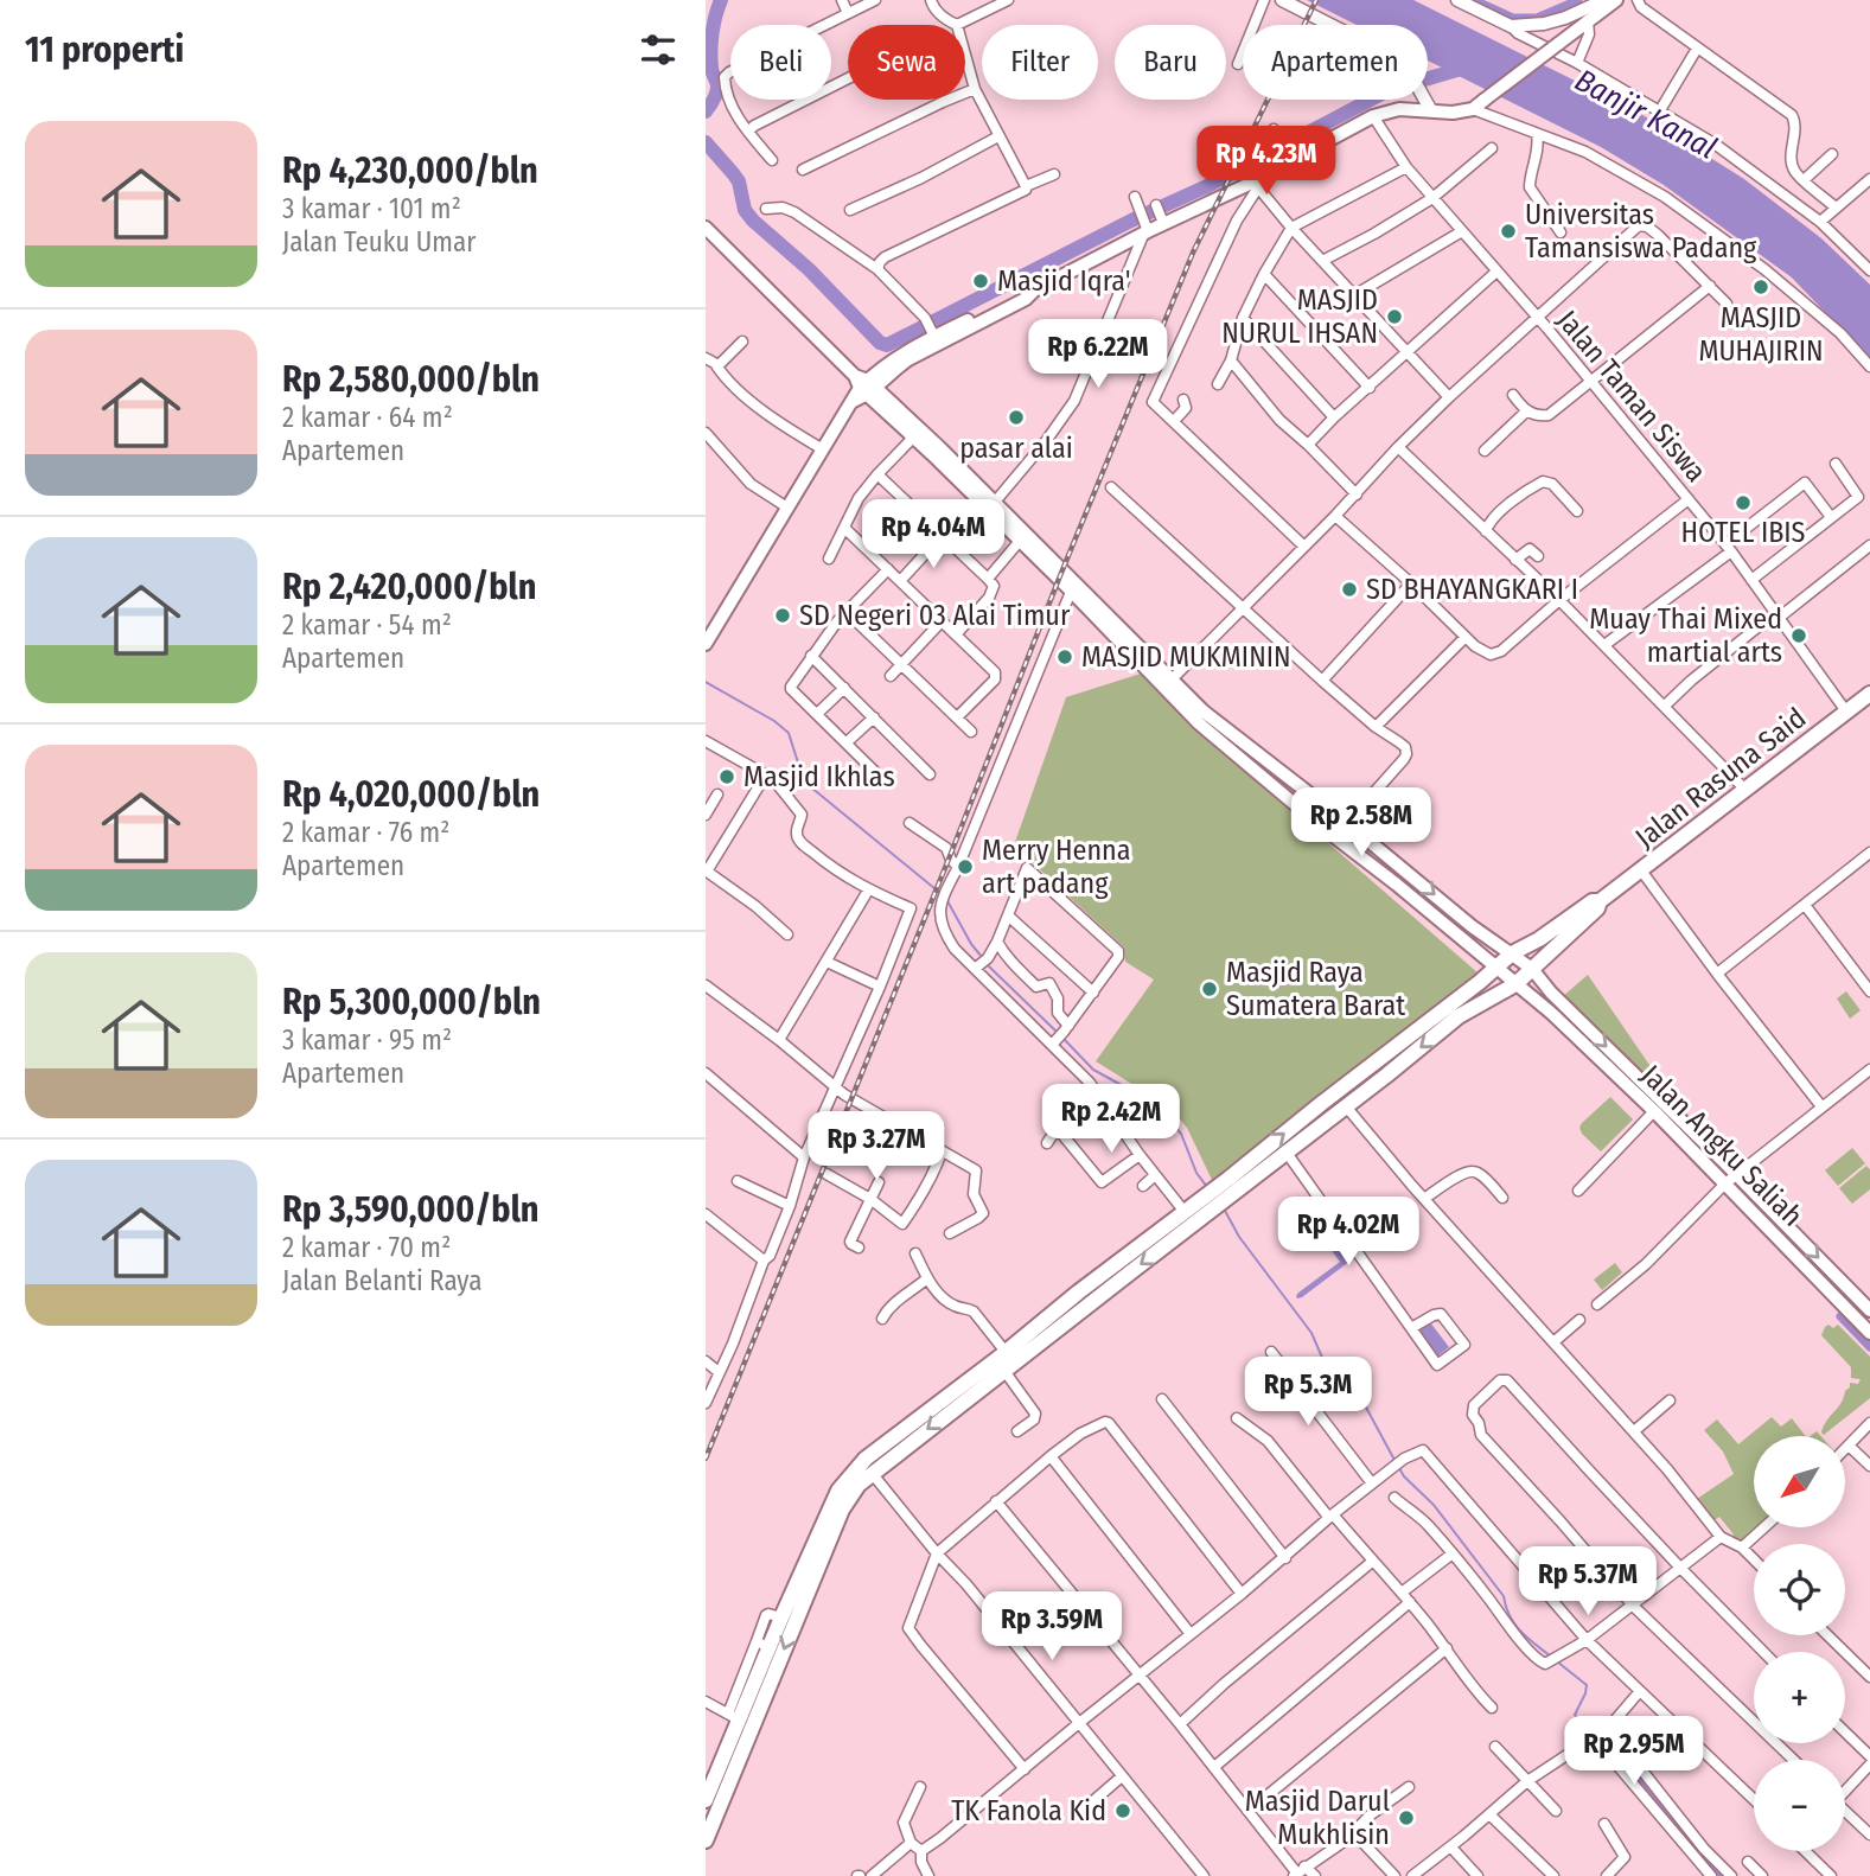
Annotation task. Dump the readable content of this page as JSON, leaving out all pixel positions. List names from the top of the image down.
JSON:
{
  "streets": {
    "main road": ["Jalan Rasuna Said", "Jalan Angku Saliah"],
    "street": ["Jalan Taman Siswa"]
  },
  "crossings": [
    ["Jalan Taman Siswa", "Jalan Rasuna Said"]
  ],
  "water": ["Banjir Kanal"],
  "places": [
    "Universitas Tamansiswa Padang",
    "Masjid Iqra'",
    "MASJID MUHAJIRIN",
    "MASJID NURUL IHSAN",
    "pasar alai",
    "HOTEL IBIS",
    "SD BHAYANGKARI I",
    "SD Negeri 03 Alai Timur",
    "Muay Thai Mixed martial arts",
    "MASJID MUKMININ",
    "Masjid Ikhlas",
    "Merry Henna art padang",
    "Masjid Raya Sumatera Barat",
    "TK Fanola Kid",
    "Masjid Darul Mukhlisin"
  ],
  "north": "bottom left",
  "page": {
    "heading": "11 properti",
    "chip": [
      "Beli",
      "Sewa",
      "Filter",
      "Baru",
      "Apartemen"
    ],
    "list": [
      {
        "name": "Rp 4,230,000/bln",
        "note": "3 kamar · 101 m² · Jalan Teuku Umar"
      },
      {
        "name": "Rp 2,580,000/bln",
        "note": "2 kamar · 64 m² · Apartemen"
      },
      {
        "name": "Rp 2,420,000/bln",
        "note": "2 kamar · 54 m² · Apartemen"
      },
      {
        "name": "Rp 4,020,000/bln",
        "note": "2 kamar · 76 m² · Apartemen"
      },
      {
        "name": "Rp 5,300,000/bln",
        "note": "3 kamar · 95 m² · Apartemen"
      },
      {
        "name": "Rp 3,590,000/bln",
        "note": "2 kamar · 70 m² · Jalan Belanti Raya"
      }
    ],
    "price": [
      "Rp 4.23M",
      "Rp 6.22M",
      "Rp 4.04M",
      "Rp 2.58M",
      "Rp 2.42M",
      "Rp 3.27M",
      "Rp 4.02M",
      "Rp 5.3M",
      "Rp 5.37M",
      "Rp 3.59M",
      "Rp 2.95M"
    ],
    "map_buttons": ["+", "−"]
  }
}
